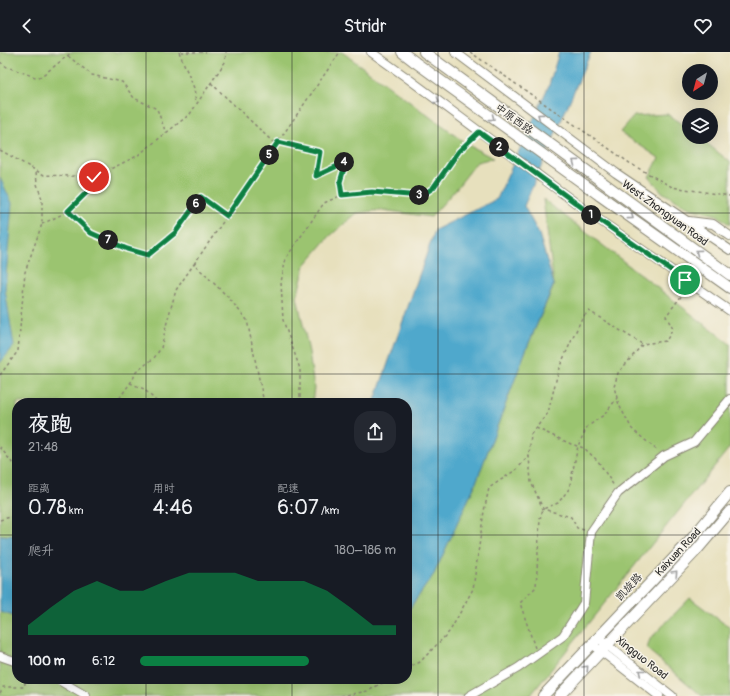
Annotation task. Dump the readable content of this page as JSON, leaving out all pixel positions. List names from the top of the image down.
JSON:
{
  "streets": {
    "main road": [
      "中原西路",
      "West Zhongyuan Road",
      "Kaixuan Road",
      "凯旋路"
    ],
    "street": ["Xingguo Road"]
  },
  "crossings": [
    ["中原西路", "West Zhongyuan Road"],
    ["Kaixuan Road", "Xingguo Road"],
    ["凯旋路", "Xingguo Road"]
  ],
  "one_way": ["West Zhongyuan Road", "Kaixuan Road"],
  "north": "bottom left",
  "page": {
    "header": "Stridr",
    "pins": [
      "2",
      "5",
      "4",
      "3",
      "6",
      "1",
      "7"
    ],
    "heading": ["夜跑", "21:48"],
    "stats": [
      ["距离", "0.78 km"],
      ["用时", "4:46"],
      ["配速", "6:07 /km"]
    ],
    "chart": ["爬升", "180–186 m"],
    "list": [
      {
        "name": "100 m",
        "note": "6:12"
      }
    ]
  }
}
